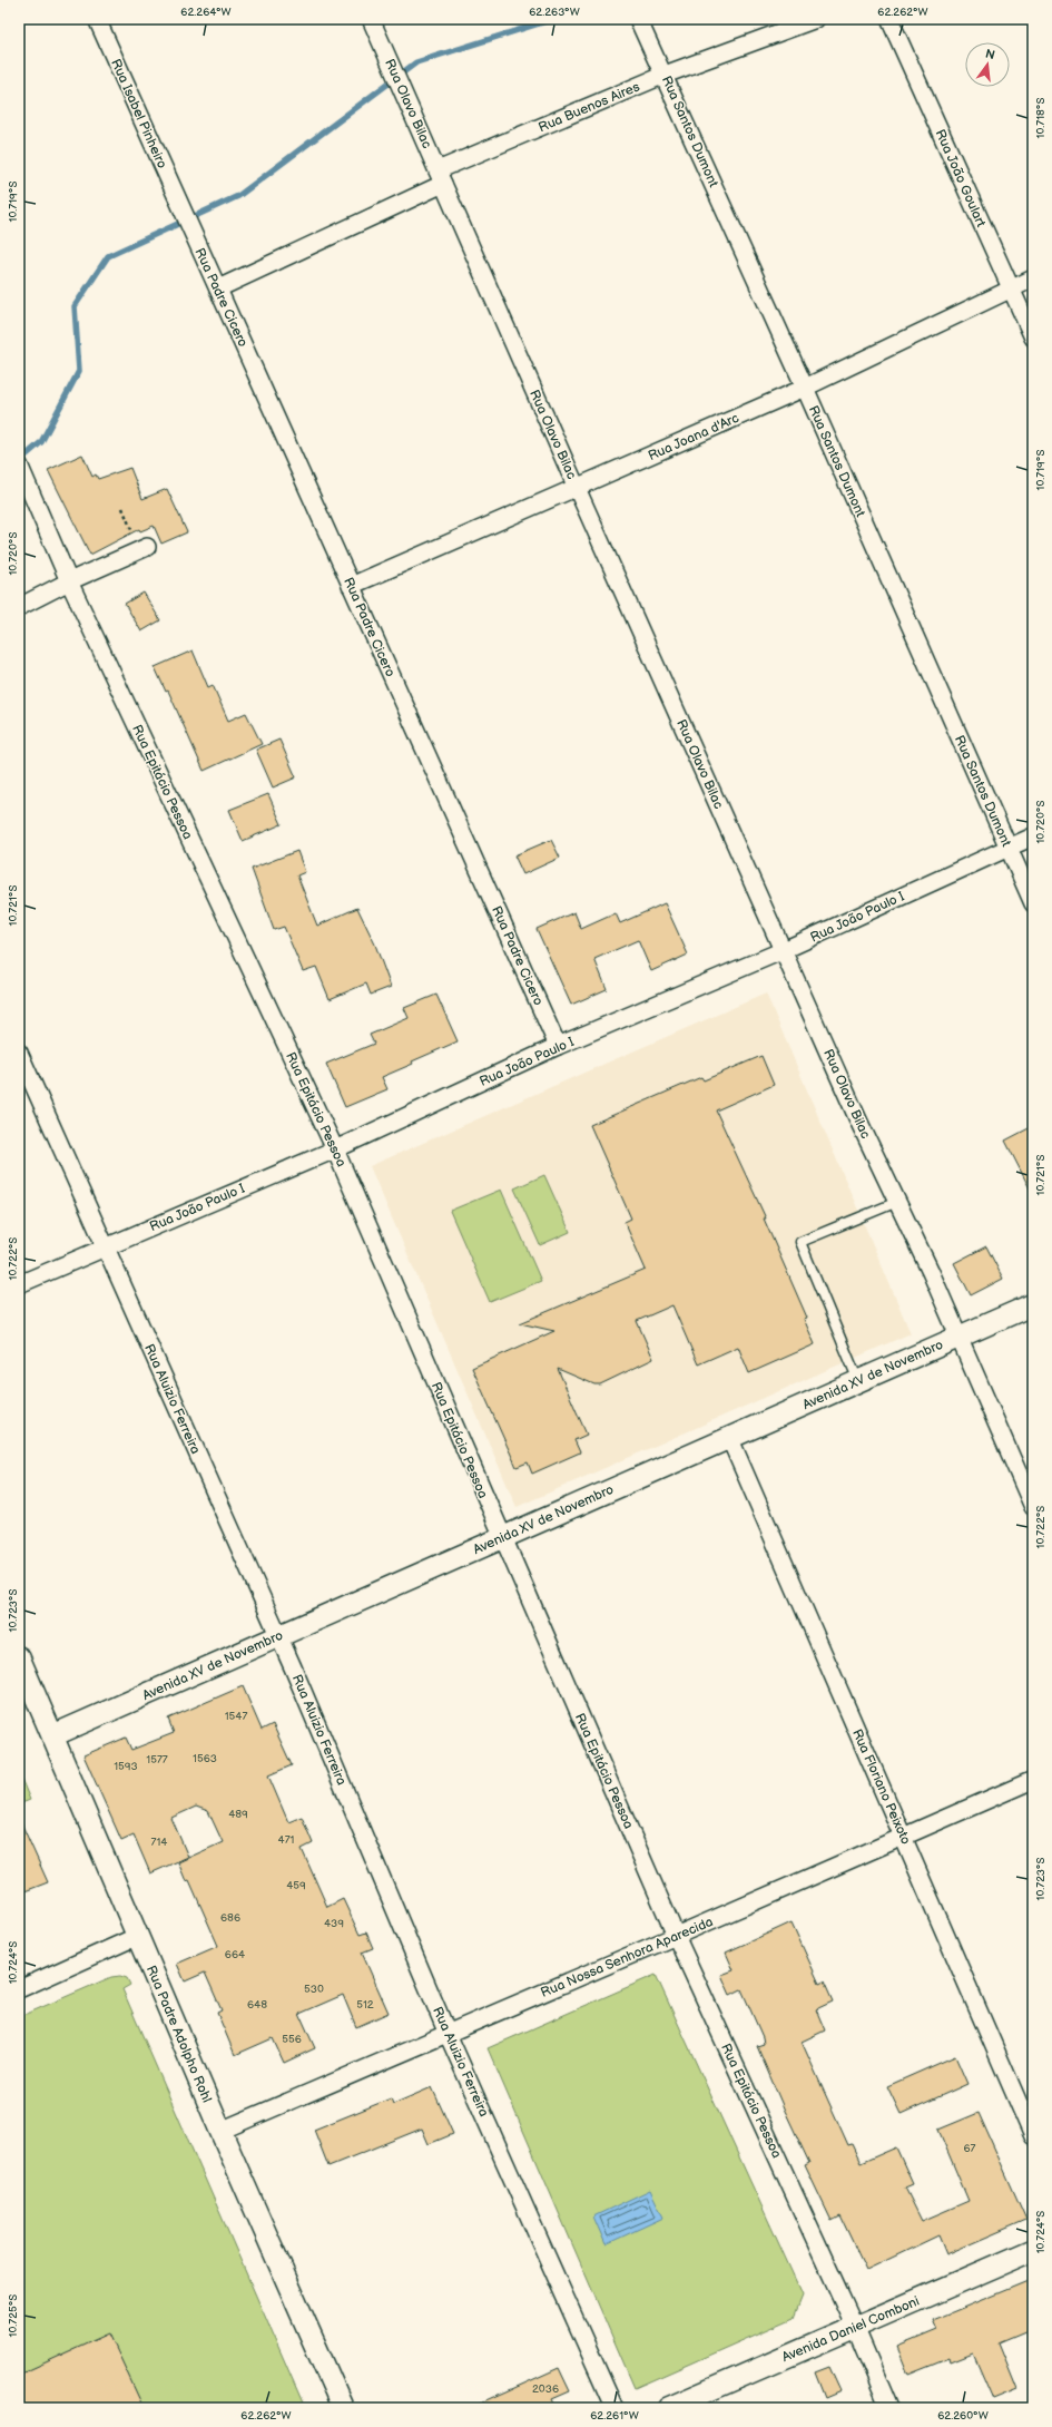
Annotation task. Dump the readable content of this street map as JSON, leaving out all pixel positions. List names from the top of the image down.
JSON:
{
  "streets": {
    "street": [
      "Rua Olavo Bilac",
      "Rua Buenos Aires",
      "Rua Isabel Pinheiro",
      "Rua Santos Dumont",
      "Rua João Goulart",
      "Rua Padre Cicero",
      "Rua Joana d'Arc",
      "Rua Epitácio Pessoa",
      "Rua João Paulo I",
      "Avenida XV de Novembro",
      "Rua Aluizio Ferreira",
      "Rua Floriano Peixoto",
      "Rua Nossa Senhora Aparecida",
      "Rua Padre Adolpho Rohl",
      "Avenida Daniel Comboni"
    ]
  },
  "crossings": [
    ["Rua Olavo Bilac", "Rua Buenos Aires"],
    ["Rua Olavo Bilac", "Rua Joana d'Arc"],
    ["Rua Olavo Bilac", "Rua João Paulo I"],
    ["Rua Olavo Bilac", "Avenida XV de Novembro"],
    ["Rua Buenos Aires", "Rua Santos Dumont"],
    ["Rua Buenos Aires", "Rua Padre Cicero"],
    ["Rua Isabel Pinheiro", "Rua Padre Cicero"],
    ["Rua Santos Dumont", "Rua Joana d'Arc"],
    ["Rua Santos Dumont", "Rua João Paulo I"],
    ["Rua João Goulart", "Rua Joana d'Arc"],
    ["Rua Padre Cicero", "Rua Joana d'Arc"],
    ["Rua Padre Cicero", "Rua João Paulo I"],
    ["Rua Epitácio Pessoa", "Rua João Paulo I"],
    ["Rua Epitácio Pessoa", "Avenida XV de Novembro"],
    ["Rua Epitácio Pessoa", "Rua Nossa Senhora Aparecida"],
    ["Rua Epitácio Pessoa", "Avenida Daniel Comboni"],
    ["Rua João Paulo I", "Rua Aluizio Ferreira"],
    ["Avenida XV de Novembro", "Rua Aluizio Ferreira"],
    ["Avenida XV de Novembro", "Rua Floriano Peixoto"],
    ["Avenida XV de Novembro", "Rua Padre Adolpho Rohl"],
    ["Rua Aluizio Ferreira", "Rua Nossa Senhora Aparecida"],
    ["Rua Floriano Peixoto", "Rua Nossa Senhora Aparecida"],
    ["Rua Nossa Senhora Aparecida", "Rua Padre Adolpho Rohl"]
  ],
  "house_numbers": [
    "1547",
    "1563",
    "1577",
    "1593",
    "489",
    "471",
    "714",
    "459",
    "686",
    "439",
    "664",
    "530",
    "648",
    "512",
    "556",
    "67",
    "2036"
  ],
  "north": "top",
  "coordinates": [
    "62.264°W",
    "62.263°W",
    "62.262°W",
    "10.718°S",
    "10.719°S",
    "10.720°S",
    "10.721°S",
    "10.722°S",
    "10.723°S",
    "10.724°S",
    "10.725°S",
    "62.261°W",
    "62.260°W"
  ]
}
